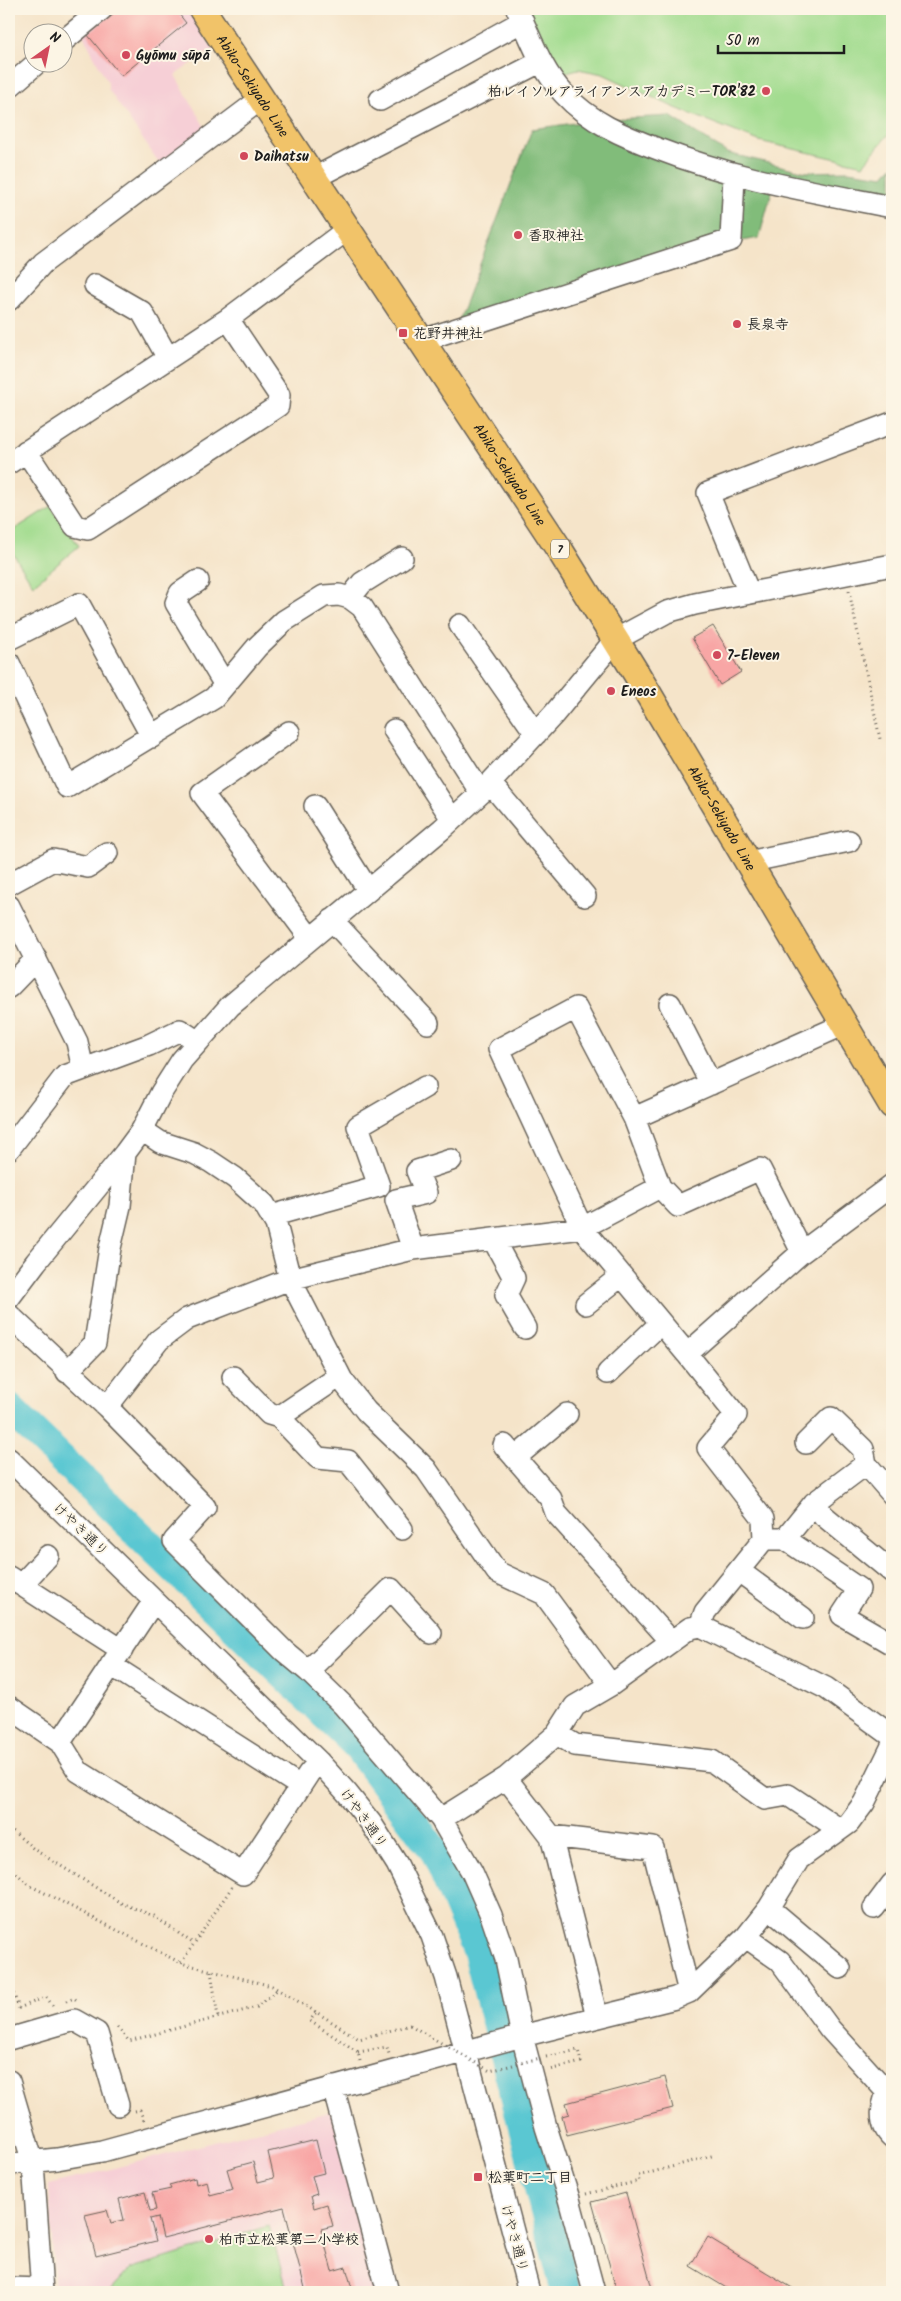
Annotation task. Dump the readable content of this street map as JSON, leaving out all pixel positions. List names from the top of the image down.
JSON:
{
  "streets": {
    "main road": ["Abiko-Sekiyado Line", "7"],
    "street": ["けやき通り"]
  },
  "places": {
    "other": [
      "Gyōmu sūpā",
      "柏レイソルアライアンスアカデミーTOR'82",
      "Daihatsu",
      "香取神社",
      "長泉寺",
      "7-Eleven",
      "Eneos",
      "柏市立松葉第二小学校"
    ],
    "transit": ["花野井神社", "松葉町二丁目"]
  },
  "scale_bar": "50 m",
  "north": "top right"
}
